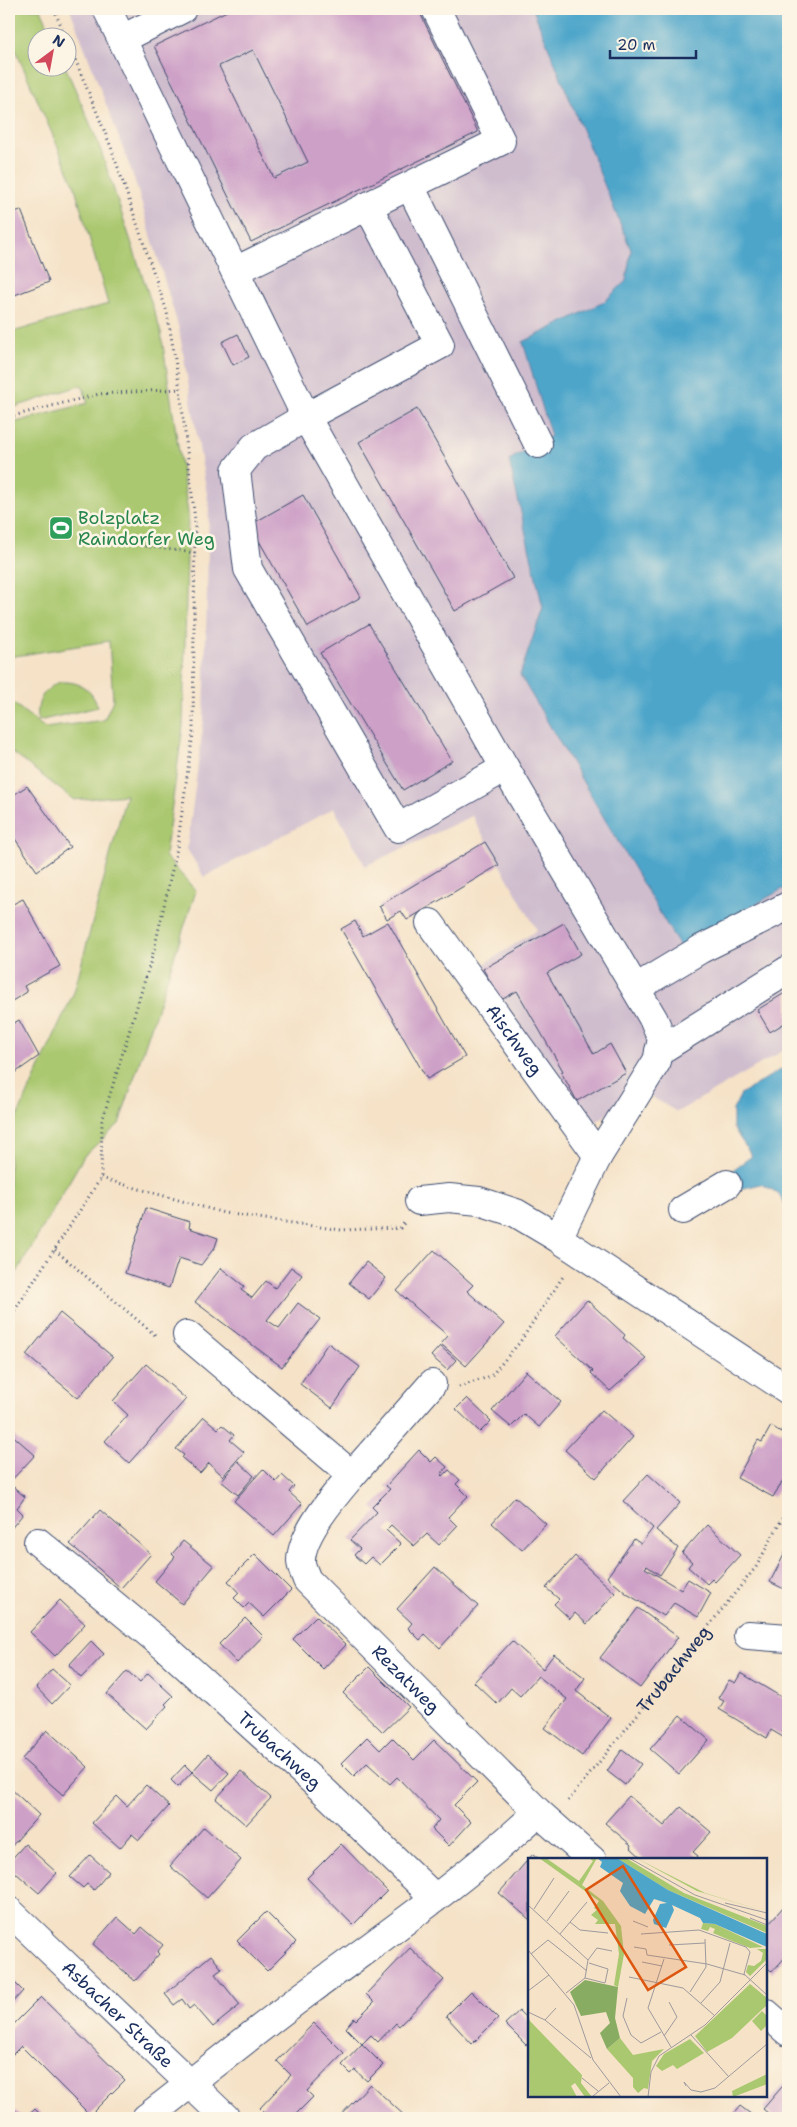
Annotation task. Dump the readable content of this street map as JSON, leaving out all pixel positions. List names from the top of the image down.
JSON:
{
  "streets": {
    "street": [
      "Aischweg",
      "Trubachweg",
      "Rezatweg",
      "Asbacher Straße"
    ]
  },
  "crossings": [
    ["Trubachweg", "Rezatweg"]
  ],
  "places": {
    "sports": ["Bolzplatz Raindorfer Weg"]
  },
  "scale_bar": "20 m",
  "north": "top right"
}
